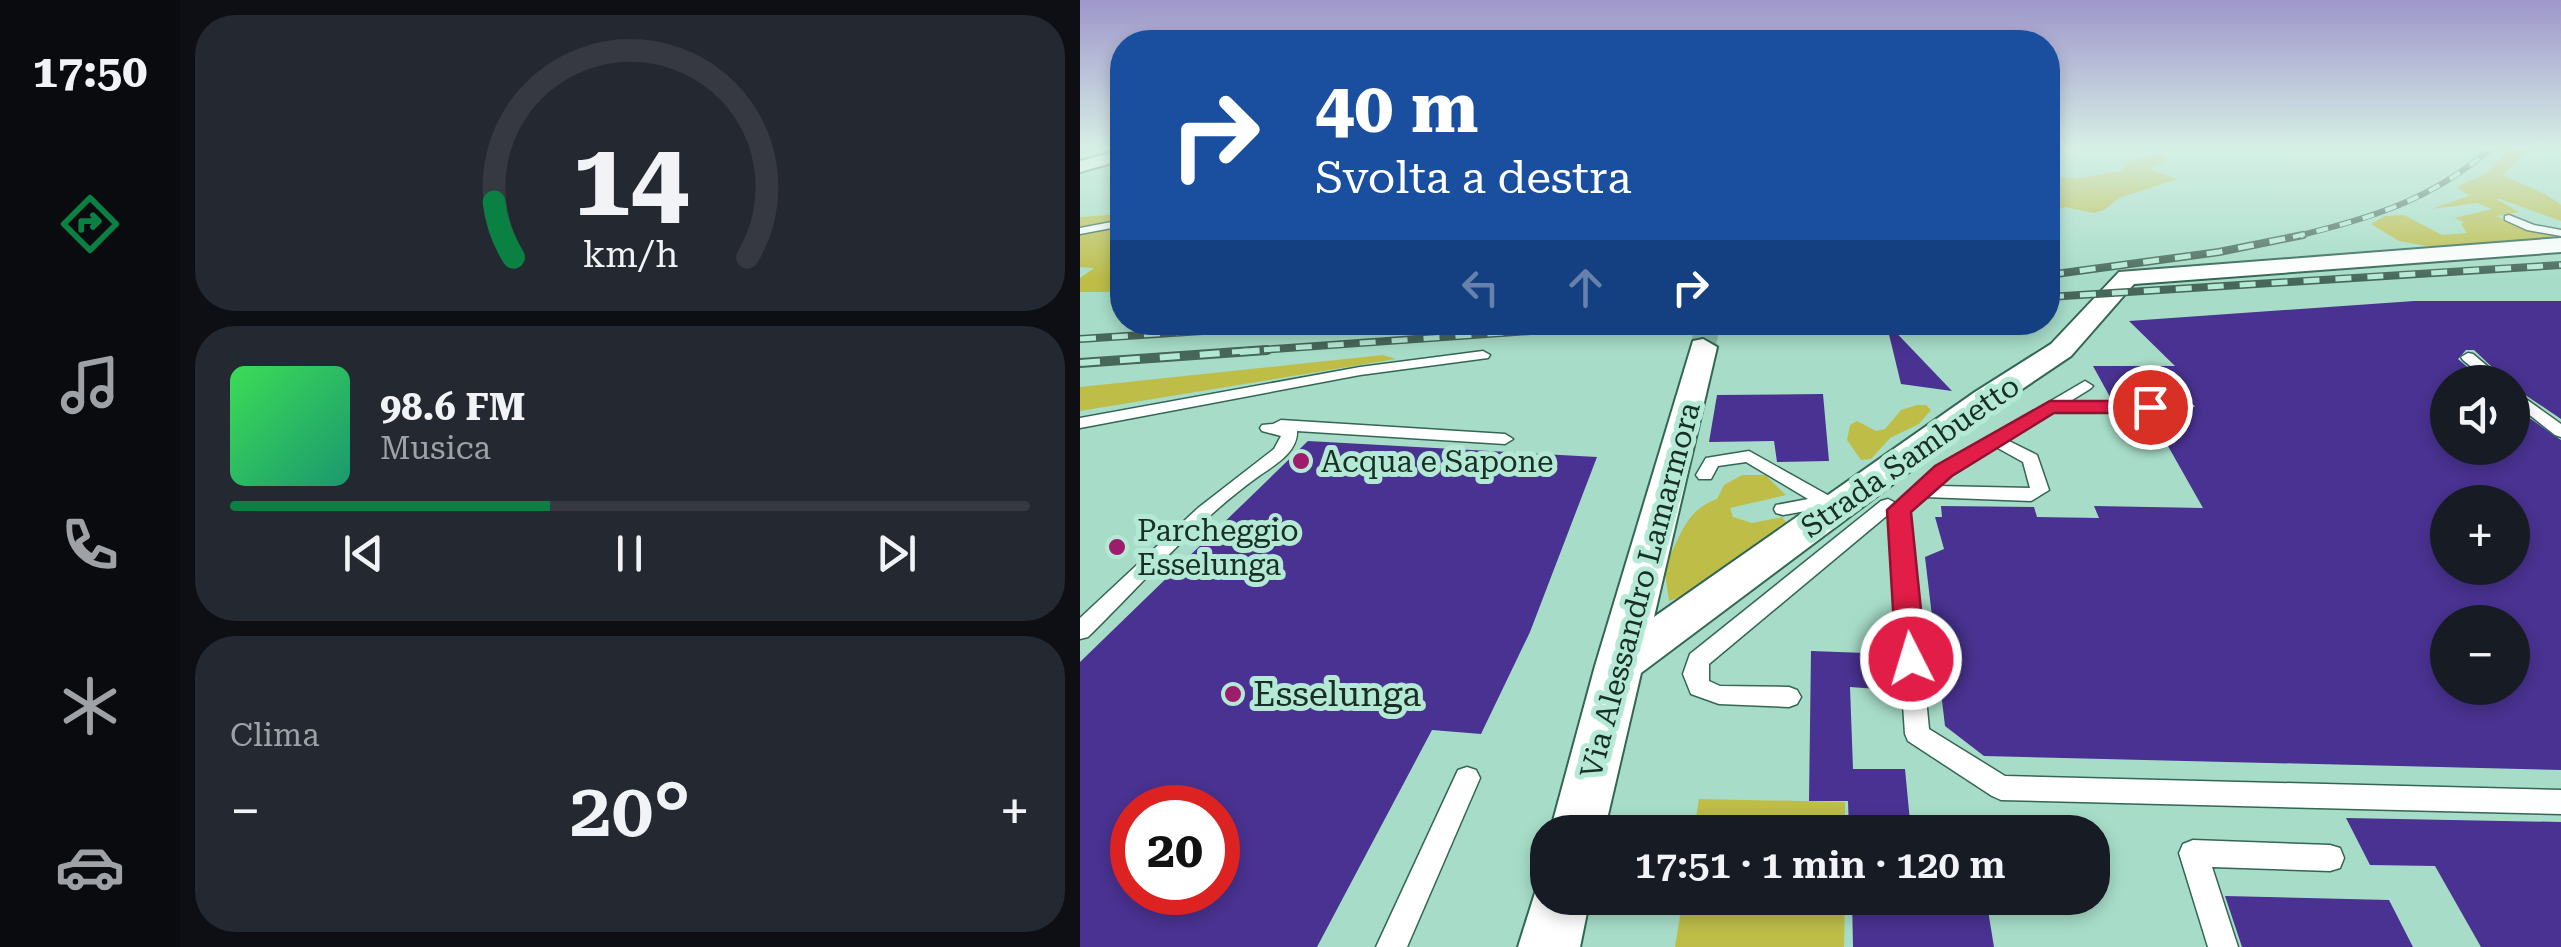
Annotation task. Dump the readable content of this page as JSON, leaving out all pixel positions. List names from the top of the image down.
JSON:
{
  "streets": {
    "street": ["Strada Sambuetto", "Via Alessandro Lamarmora"]
  },
  "crossings": [
    ["Strada Sambuetto", "Via Alessandro Lamarmora"]
  ],
  "places": ["Acqua e Sapone", "Parcheggio Esselunga", "Esselunga"],
  "page": {
    "tabs": "17:50",
    "turn": ["40 m", "Svolta a destra"],
    "map_buttons": ["+", "−"],
    "song": ["98.6 FM", "Musica"],
    "tile": "Clima",
    "heat": ["−", "20°", "+"],
    "limit": "20",
    "trip": "17:51 · 1 min · 120 m",
    "gauge": ["14", "km/h"]
  }
}
